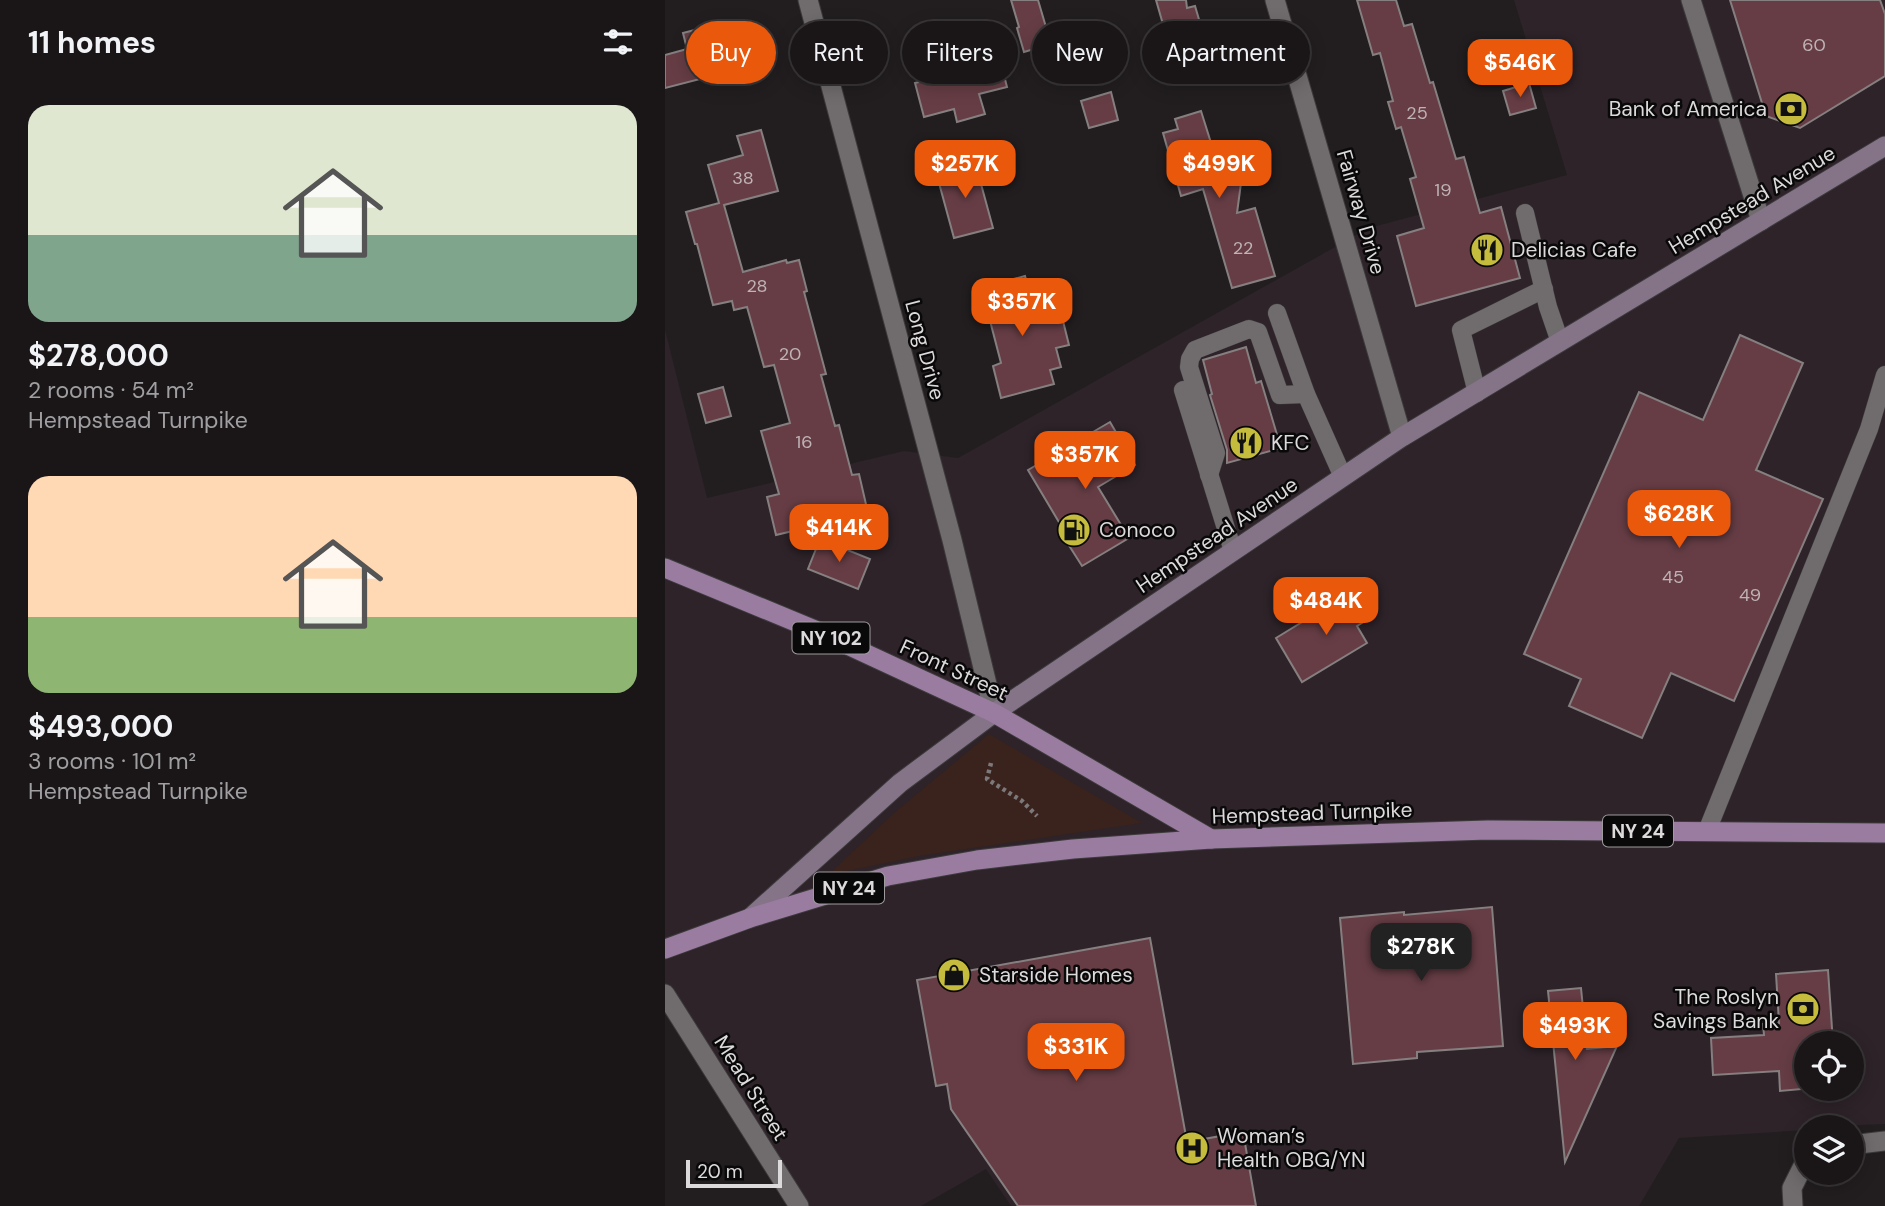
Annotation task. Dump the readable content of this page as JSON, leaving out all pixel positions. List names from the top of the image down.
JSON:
{
  "streets": {
    "main road": [
      "Hempstead Avenue",
      "NY 102",
      "Front Street",
      "Hempstead Turnpike",
      "NY 24"
    ],
    "street": ["Fairway Drive", "Long Drive", "Mead Street"]
  },
  "crossings": [
    ["Hempstead Avenue", "Fairway Drive"],
    ["Hempstead Avenue", "Long Drive"],
    ["Hempstead Avenue", "Front Street"],
    ["Hempstead Avenue", "Hempstead Turnpike"],
    ["Hempstead Avenue", "NY 24"],
    ["Long Drive", "Front Street"],
    ["Front Street", "Hempstead Turnpike"],
    ["Hempstead Turnpike", "NY 24"]
  ],
  "places": {
    "bank": ["Bank of America", "The Roslyn Savings Bank"],
    "restaurant": ["Delicias Cafe", "KFC"],
    "fuel station": ["Conoco"],
    "shop": ["Starside Homes"],
    "hospital": ["Woman’s Health OBG/YN"]
  },
  "house_numbers": [
    "60",
    "25",
    "38",
    "19",
    "22",
    "28",
    "20",
    "16",
    "45",
    "49"
  ],
  "scale_bar": "20 m",
  "page": {
    "heading": "11 homes",
    "chip": [
      "Buy",
      "Rent",
      "Filters",
      "New",
      "Apartment"
    ],
    "price": [
      "$546K",
      "$257K",
      "$499K",
      "$357K",
      "$357K",
      "$628K",
      "$414K",
      "$484K",
      "$278K",
      "$493K",
      "$331K"
    ],
    "list": [
      {
        "name": "$278,000",
        "note": "2 rooms · 54 m² · Hempstead Turnpike"
      },
      {
        "name": "$493,000",
        "note": "3 rooms · 101 m² · Hempstead Turnpike"
      }
    ],
    "scale": "20 m"
  }
}
